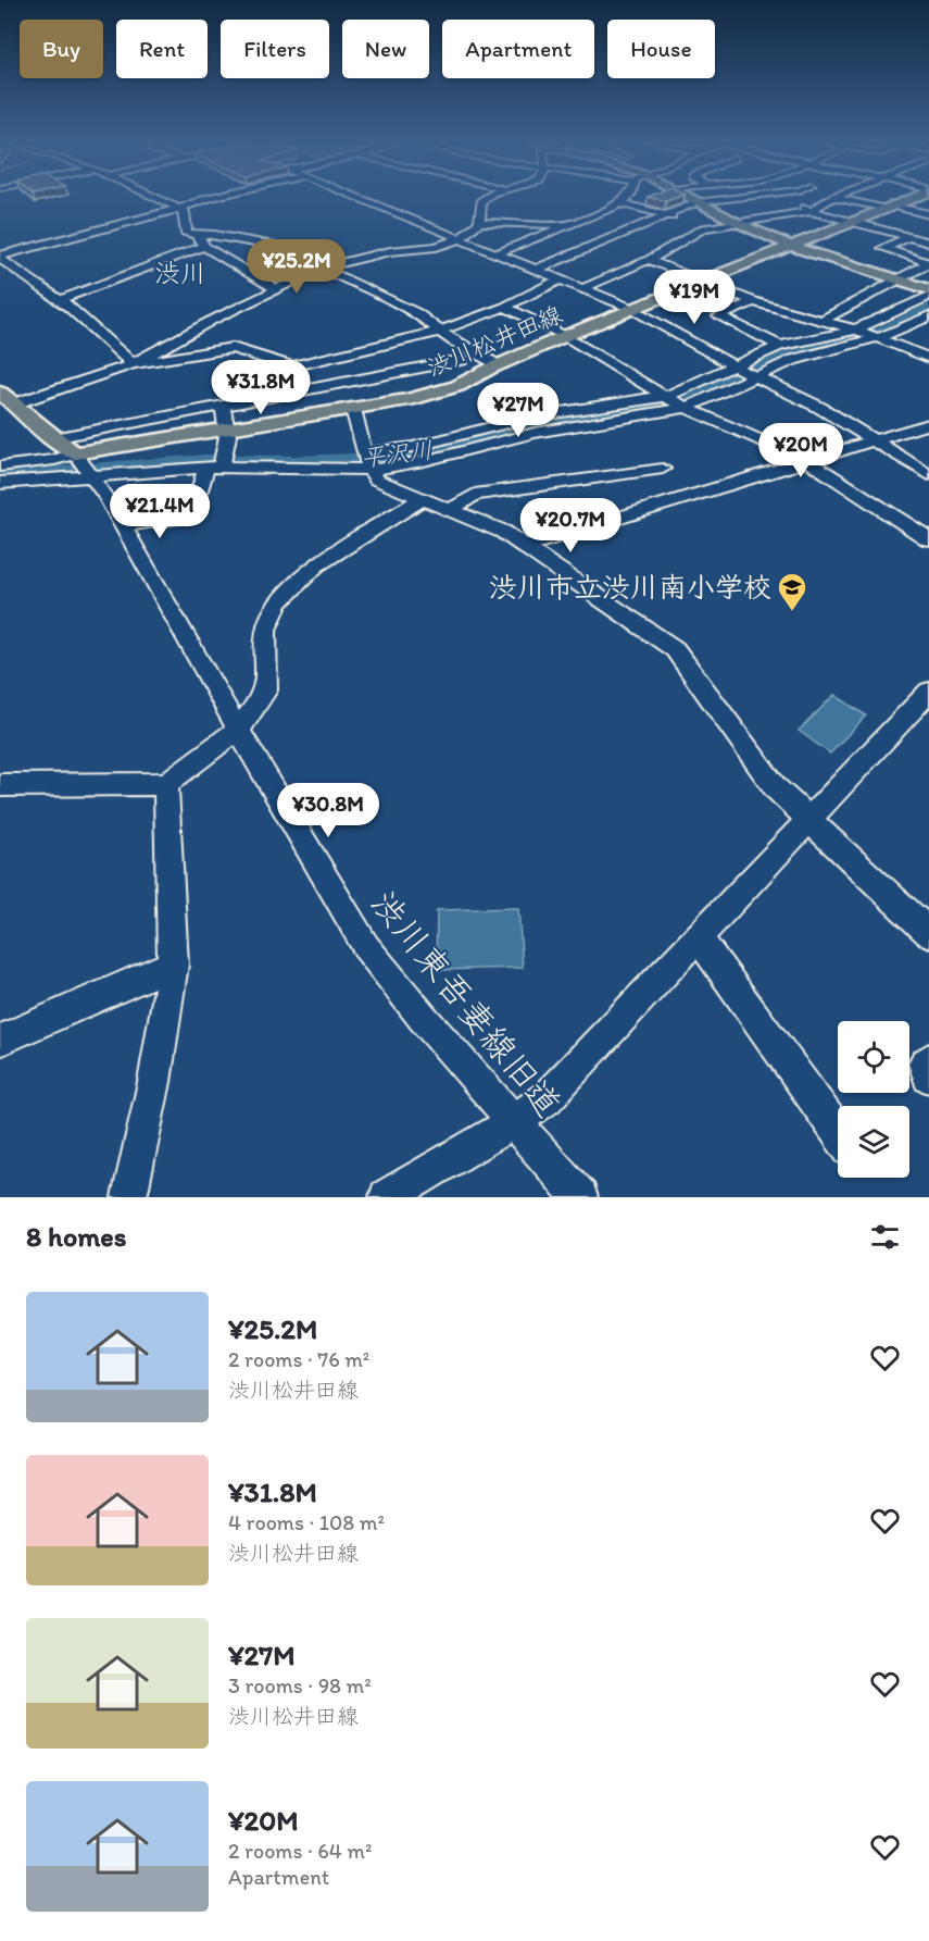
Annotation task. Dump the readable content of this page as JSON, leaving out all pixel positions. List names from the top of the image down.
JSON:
{
  "streets": {
    "main road": ["渋川松井田線"],
    "street": ["渋川東吾妻線旧道"]
  },
  "crossings": [
    ["渋川松井田線", "渋川東吾妻線旧道"]
  ],
  "districts": ["渋川"],
  "water": ["平沢川"],
  "places": {
    "school or university": ["渋川市立渋川南小学校"]
  },
  "page": {
    "chip": [
      "Buy",
      "Rent",
      "Filters",
      "New",
      "Apartment",
      "House"
    ],
    "price": [
      "¥25.2M",
      "¥19M",
      "¥31.8M",
      "¥27M",
      "¥20M",
      "¥21.4M",
      "¥20.7M",
      "¥30.8M"
    ],
    "heading": "8 homes",
    "list": [
      {
        "name": "¥25.2M",
        "note": "2 rooms · 76 m² · 渋川松井田線"
      },
      {
        "name": "¥31.8M",
        "note": "4 rooms · 108 m² · 渋川松井田線"
      },
      {
        "name": "¥27M",
        "note": "3 rooms · 98 m² · 渋川松井田線"
      },
      {
        "name": "¥20M",
        "note": "2 rooms · 64 m² · Apartment"
      }
    ]
  }
}
